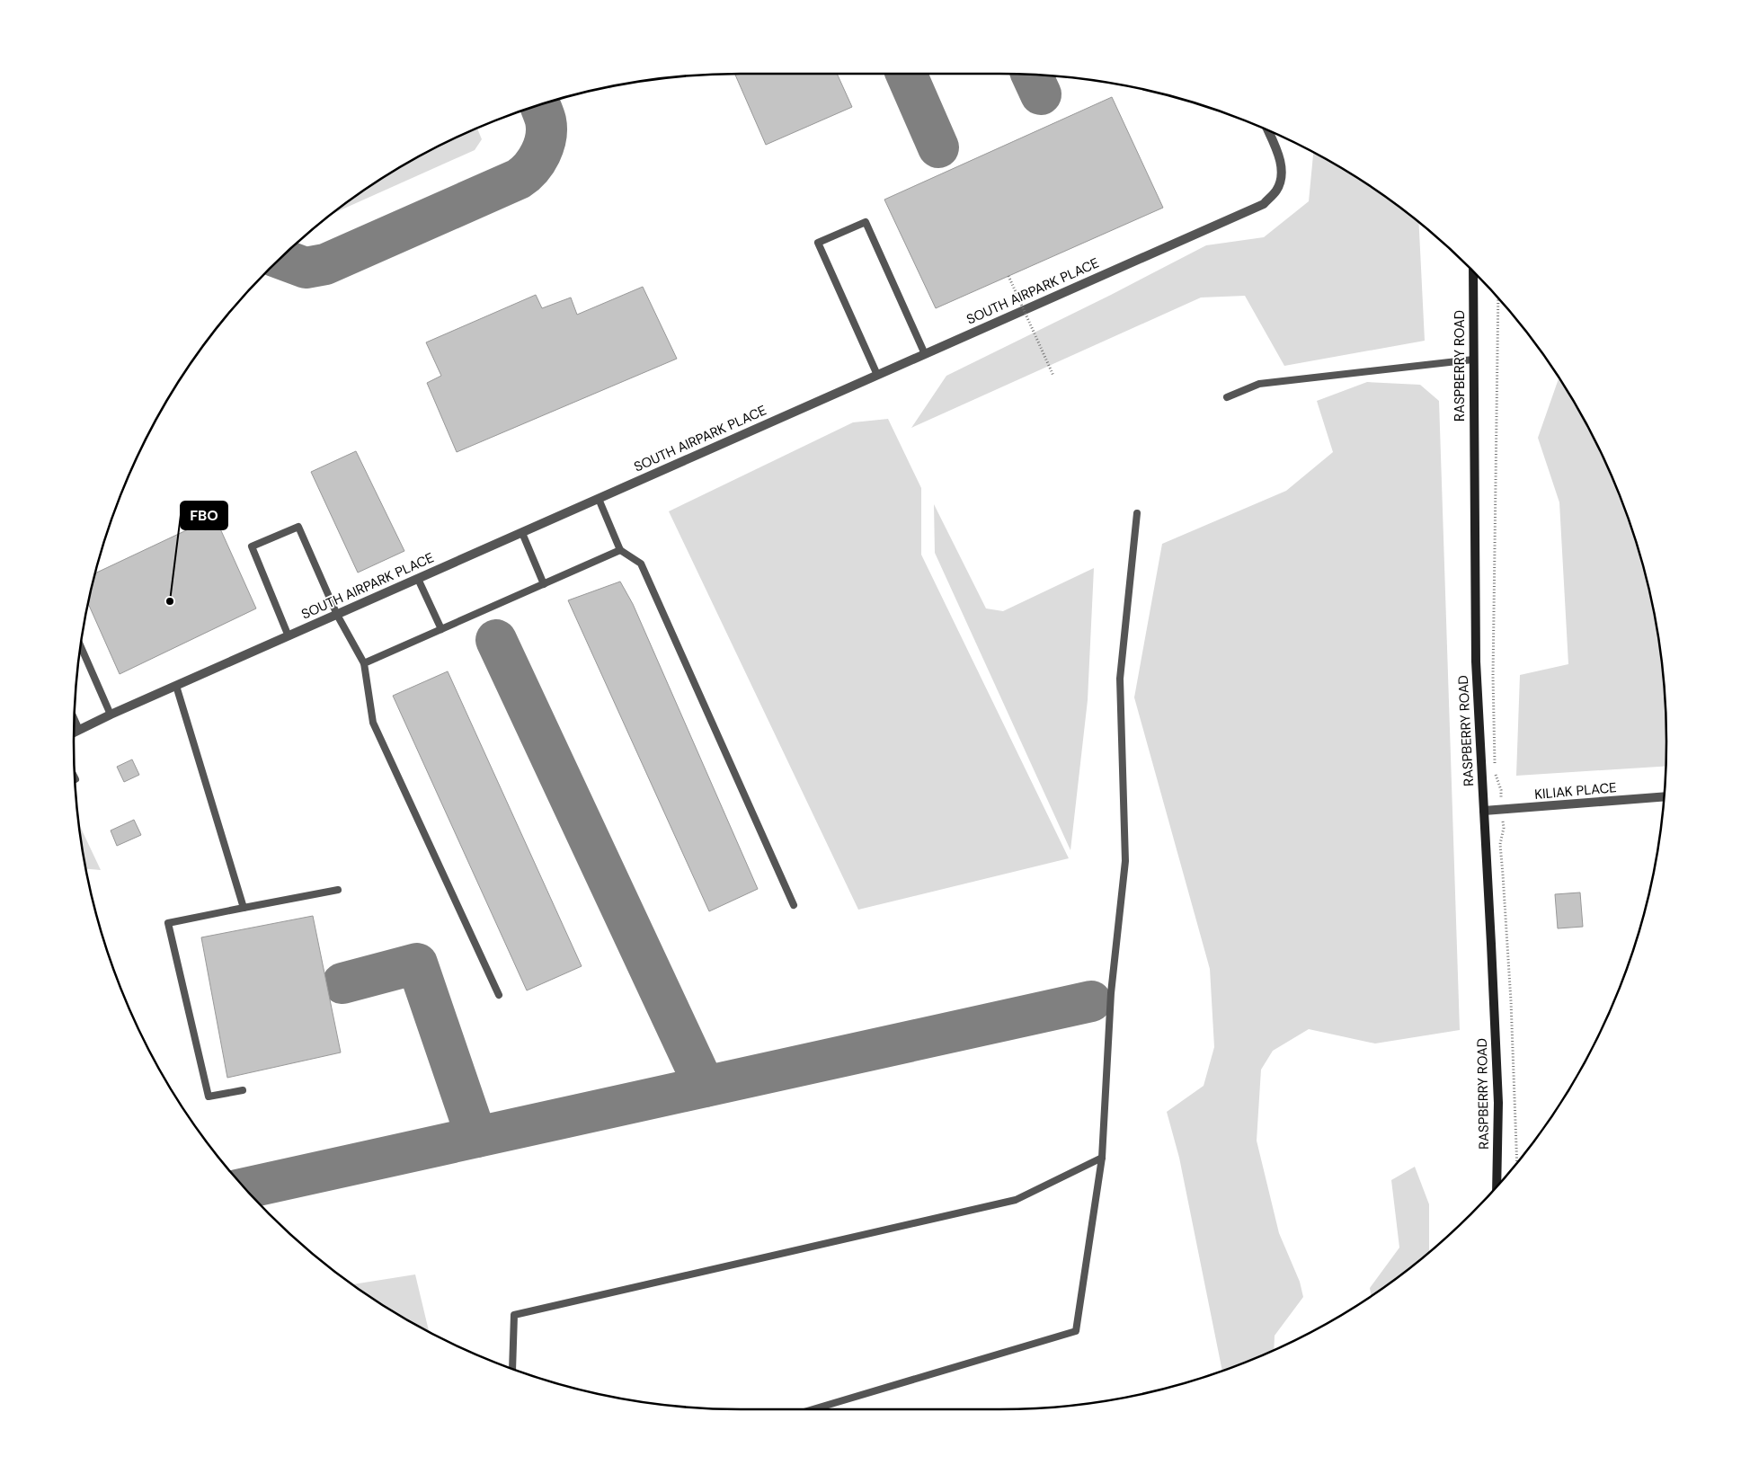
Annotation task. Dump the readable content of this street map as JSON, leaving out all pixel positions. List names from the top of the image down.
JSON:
{
  "streets": {
    "street": ["SOUTH AIRPARK PLACE", "RASPBERRY ROAD", "KILIAK PLACE"]
  },
  "crossings": [
    ["RASPBERRY ROAD", "KILIAK PLACE"]
  ],
  "places": ["FBO"]
}
